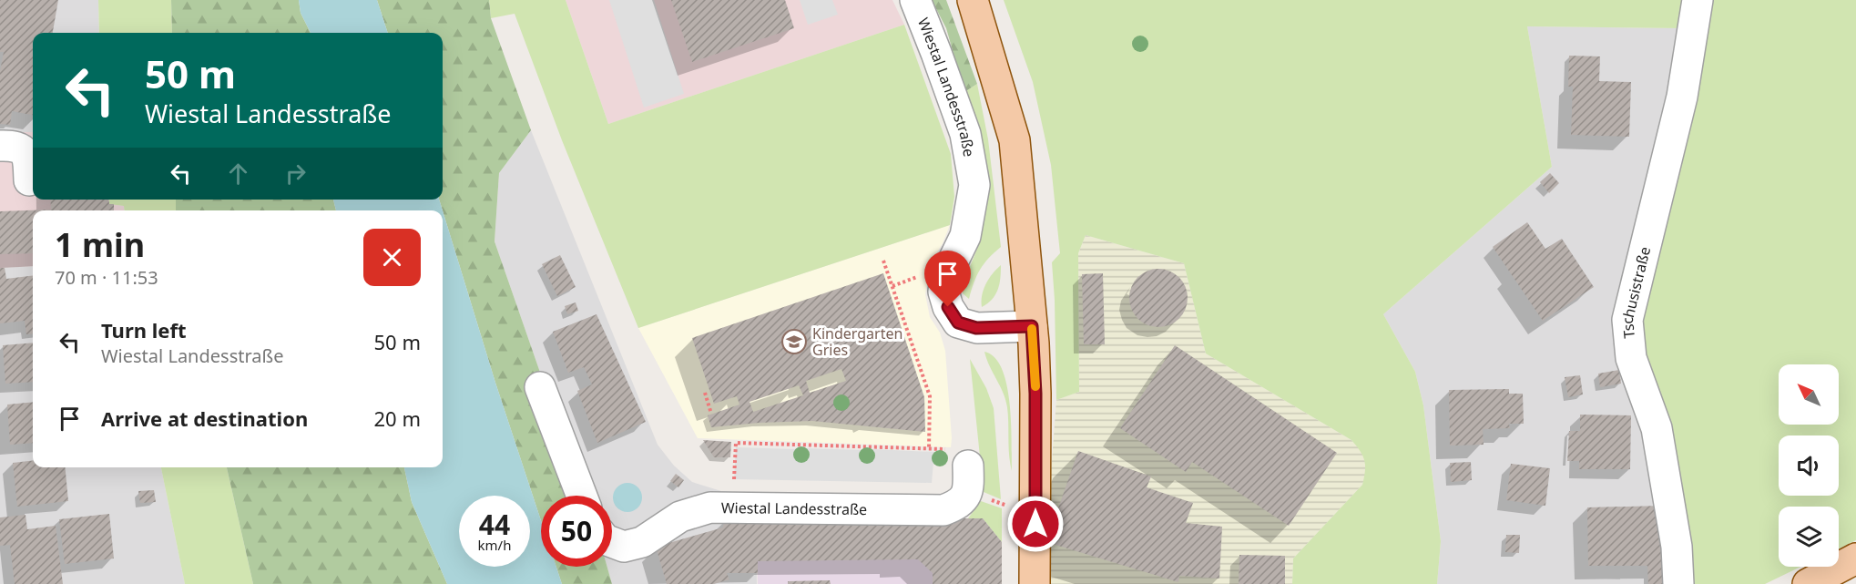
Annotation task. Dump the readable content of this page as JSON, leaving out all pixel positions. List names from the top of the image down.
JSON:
{
  "streets": {
    "street": ["Wiestal Landesstraße", "Tschusistraße"]
  },
  "places": {
    "school or university": ["Kindergarten Gries"]
  },
  "north": "top left",
  "page": {
    "turn": ["50 m", "Wiestal Landesstraße"],
    "heading": ["1 min", "70 m · 11:53"],
    "list": [
      {
        "name": "Turn left",
        "note": "Wiestal Landesstraße",
        "value": "50 m"
      },
      {
        "name": "Arrive at destination",
        "value": "20 m"
      }
    ],
    "speed": "44 km/h",
    "limit": "50"
  }
}
